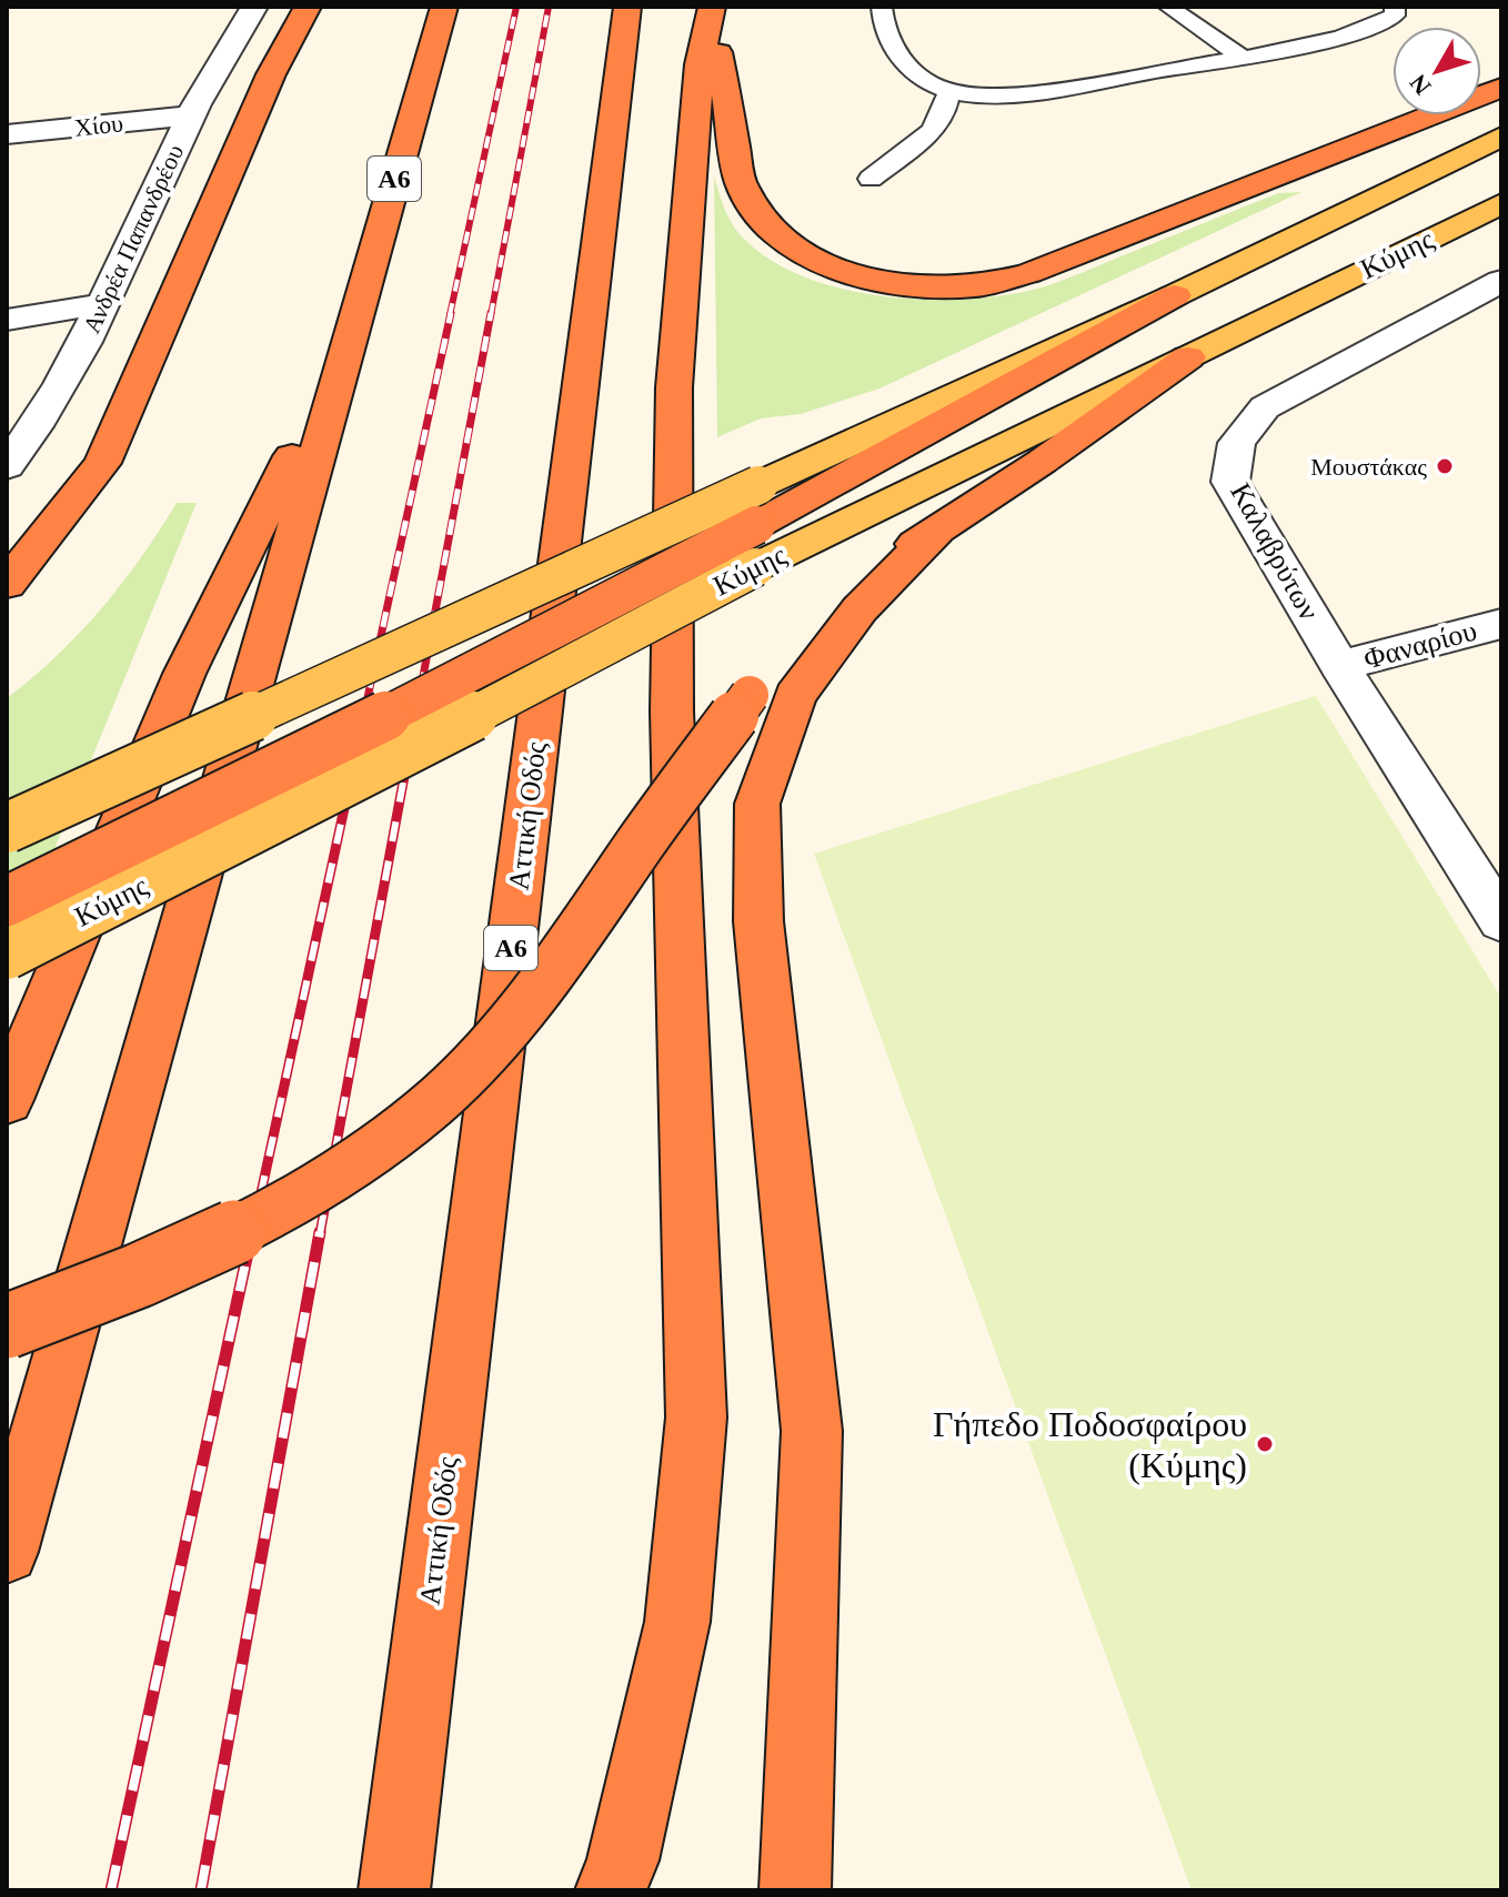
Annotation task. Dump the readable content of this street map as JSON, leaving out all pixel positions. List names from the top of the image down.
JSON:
{
  "streets": {
    "highway": ["Α6", "Αττική Οδός"],
    "main road": ["Κύμης"],
    "street": [
      "Χίου",
      "Ανδρέα Παπανδρέου",
      "Καλαβρύτων",
      "Φαναρίου"
    ]
  },
  "crossings": [
    ["Χίου", "Ανδρέα Παπανδρέου"],
    ["Καλαβρύτων", "Φαναρίου"]
  ],
  "places": ["Μουστάκας", "Γήπεδο Ποδοσφαίρου (Κύμης)"],
  "north": "bottom left"
}
